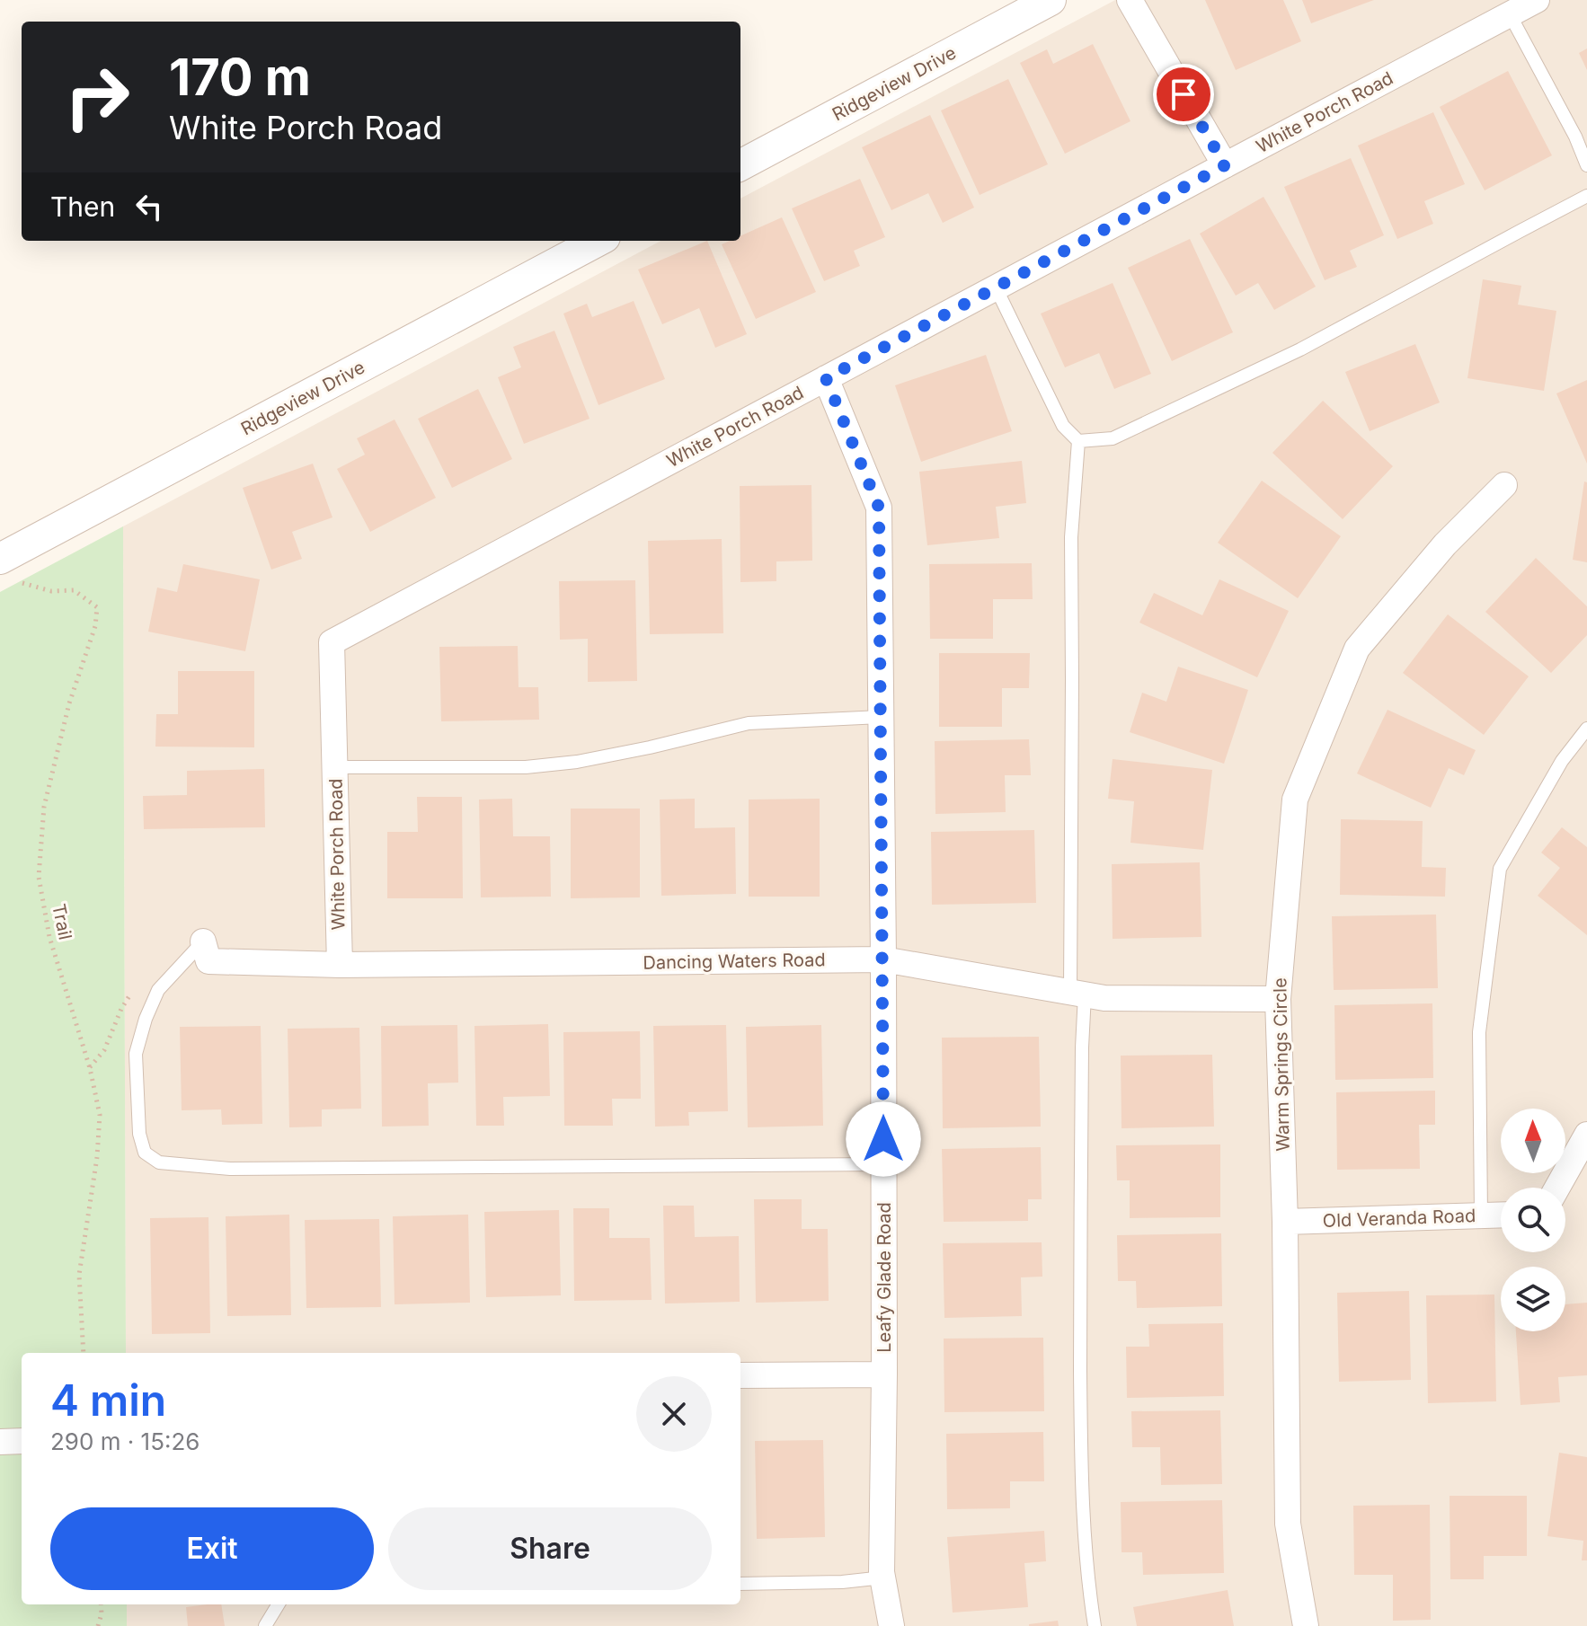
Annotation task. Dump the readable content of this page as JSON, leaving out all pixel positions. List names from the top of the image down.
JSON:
{
  "streets": {
    "street": [
      "Ridgeview Drive",
      "White Porch Road",
      "Dancing Waters Road",
      "Warm Springs Circle",
      "Old Veranda Road",
      "Leafy Glade Road"
    ],
    "path": ["Trail"]
  },
  "crossings": [
    ["Ridgeview Drive", "Trail"],
    ["White Porch Road", "Dancing Waters Road"],
    ["White Porch Road", "Leafy Glade Road"],
    ["Dancing Waters Road", "Warm Springs Circle"],
    ["Dancing Waters Road", "Leafy Glade Road"],
    ["Warm Springs Circle", "Old Veranda Road"]
  ],
  "north": "top",
  "page": {
    "turn": ["170 m", "White Porch Road"],
    "then": "Then",
    "heading": ["4 min", "290 m · 15:26"],
    "buttons": ["Exit", "Share"]
  }
}
